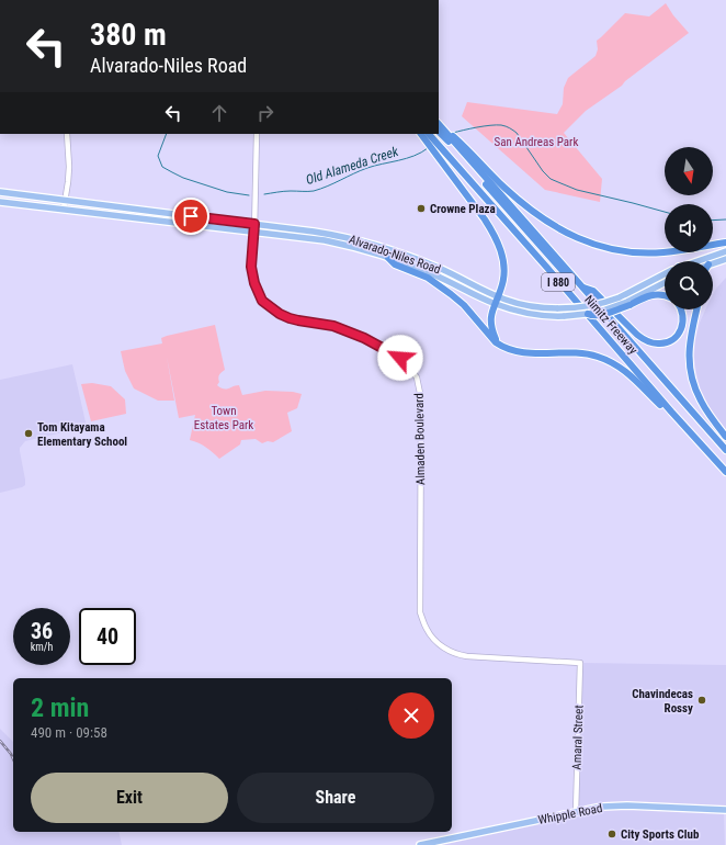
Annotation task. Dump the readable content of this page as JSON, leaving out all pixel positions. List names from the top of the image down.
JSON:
{
  "streets": {
    "highway": ["I 880", "Nimitz Freeway"],
    "main road": ["Alvarado-Niles Road", "Whipple Road"],
    "street": ["Almaden Boulevard", "Amaral Street"]
  },
  "crossings": [
    ["Alvarado-Niles Road", "Almaden Boulevard"],
    ["I 880", "Nimitz Freeway"],
    ["Almaden Boulevard", "Amaral Street"],
    ["Amaral Street", "Whipple Road"]
  ],
  "water": ["Old Alameda Creek"],
  "parks": ["San Andreas Park", "Town Estates Park"],
  "places": [
    "Crowne Plaza",
    "Tom Kitayama Elementary School",
    "Chavindecas Rossy",
    "City Sports Club"
  ],
  "north": "bottom",
  "page": {
    "turn": ["380 m", "Alvarado-Niles Road"],
    "speed": "36 km/h",
    "limit": "40",
    "heading": ["2 min", "490 m · 09:58"],
    "buttons": ["Exit", "Share"]
  }
}
